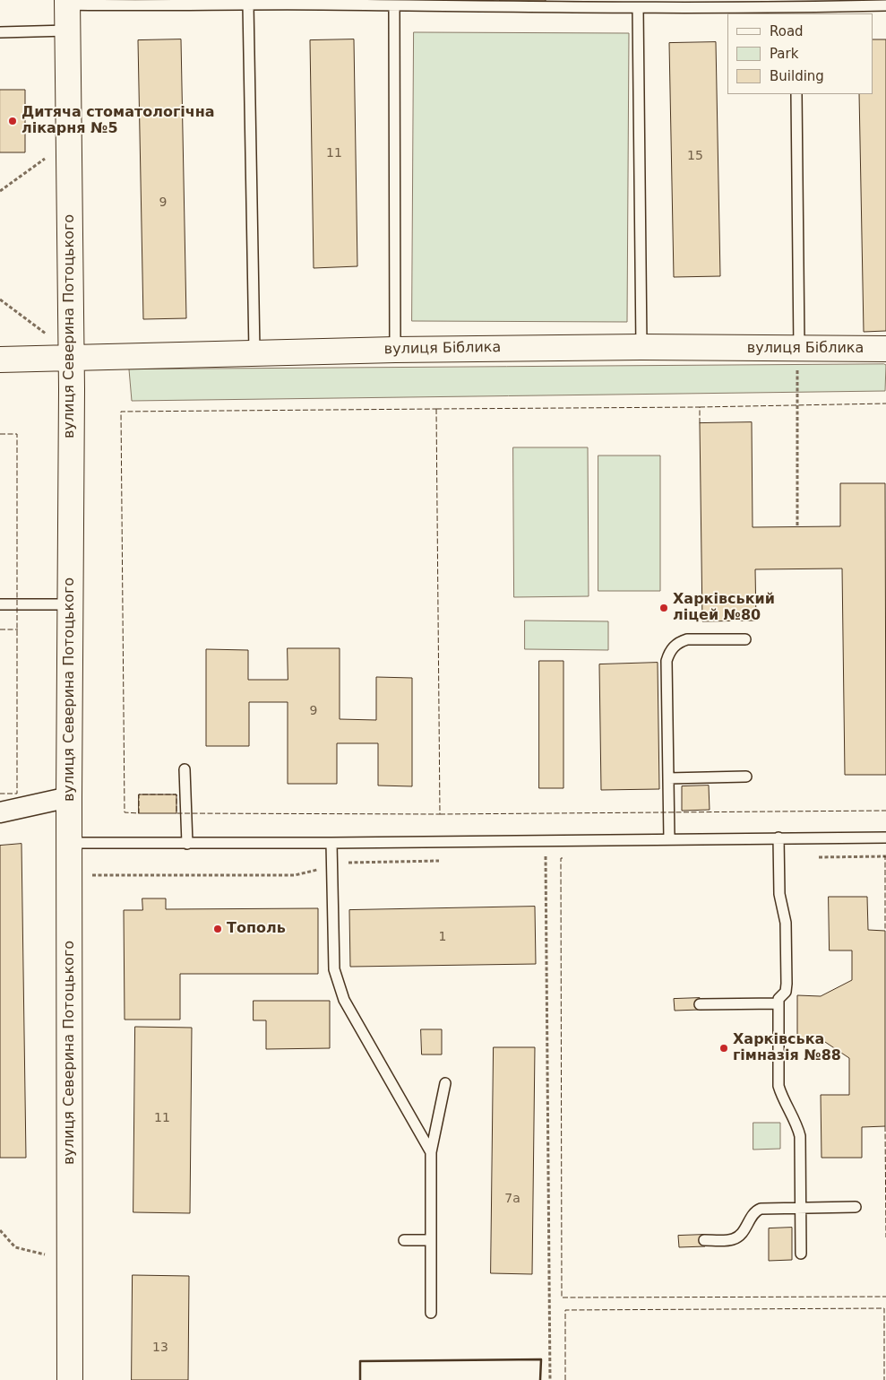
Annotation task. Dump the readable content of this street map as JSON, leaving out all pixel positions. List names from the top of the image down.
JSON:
{
  "streets": {
    "street": ["вулиця Северина Потоцького", "вулиця Біблика"]
  },
  "crossings": [
    ["вулиця Северина Потоцького", "вулиця Біблика"]
  ],
  "places": [
    "Дитяча стоматологiчна лiкарня №5",
    "Харківський ліцей №80",
    "Тополь",
    "Харківська гімназія №88"
  ],
  "house_numbers": [
    "11",
    "15",
    "9",
    "9",
    "1",
    "11",
    "7а",
    "13"
  ],
  "legend": ["Road", "Park", "Building"]
}
